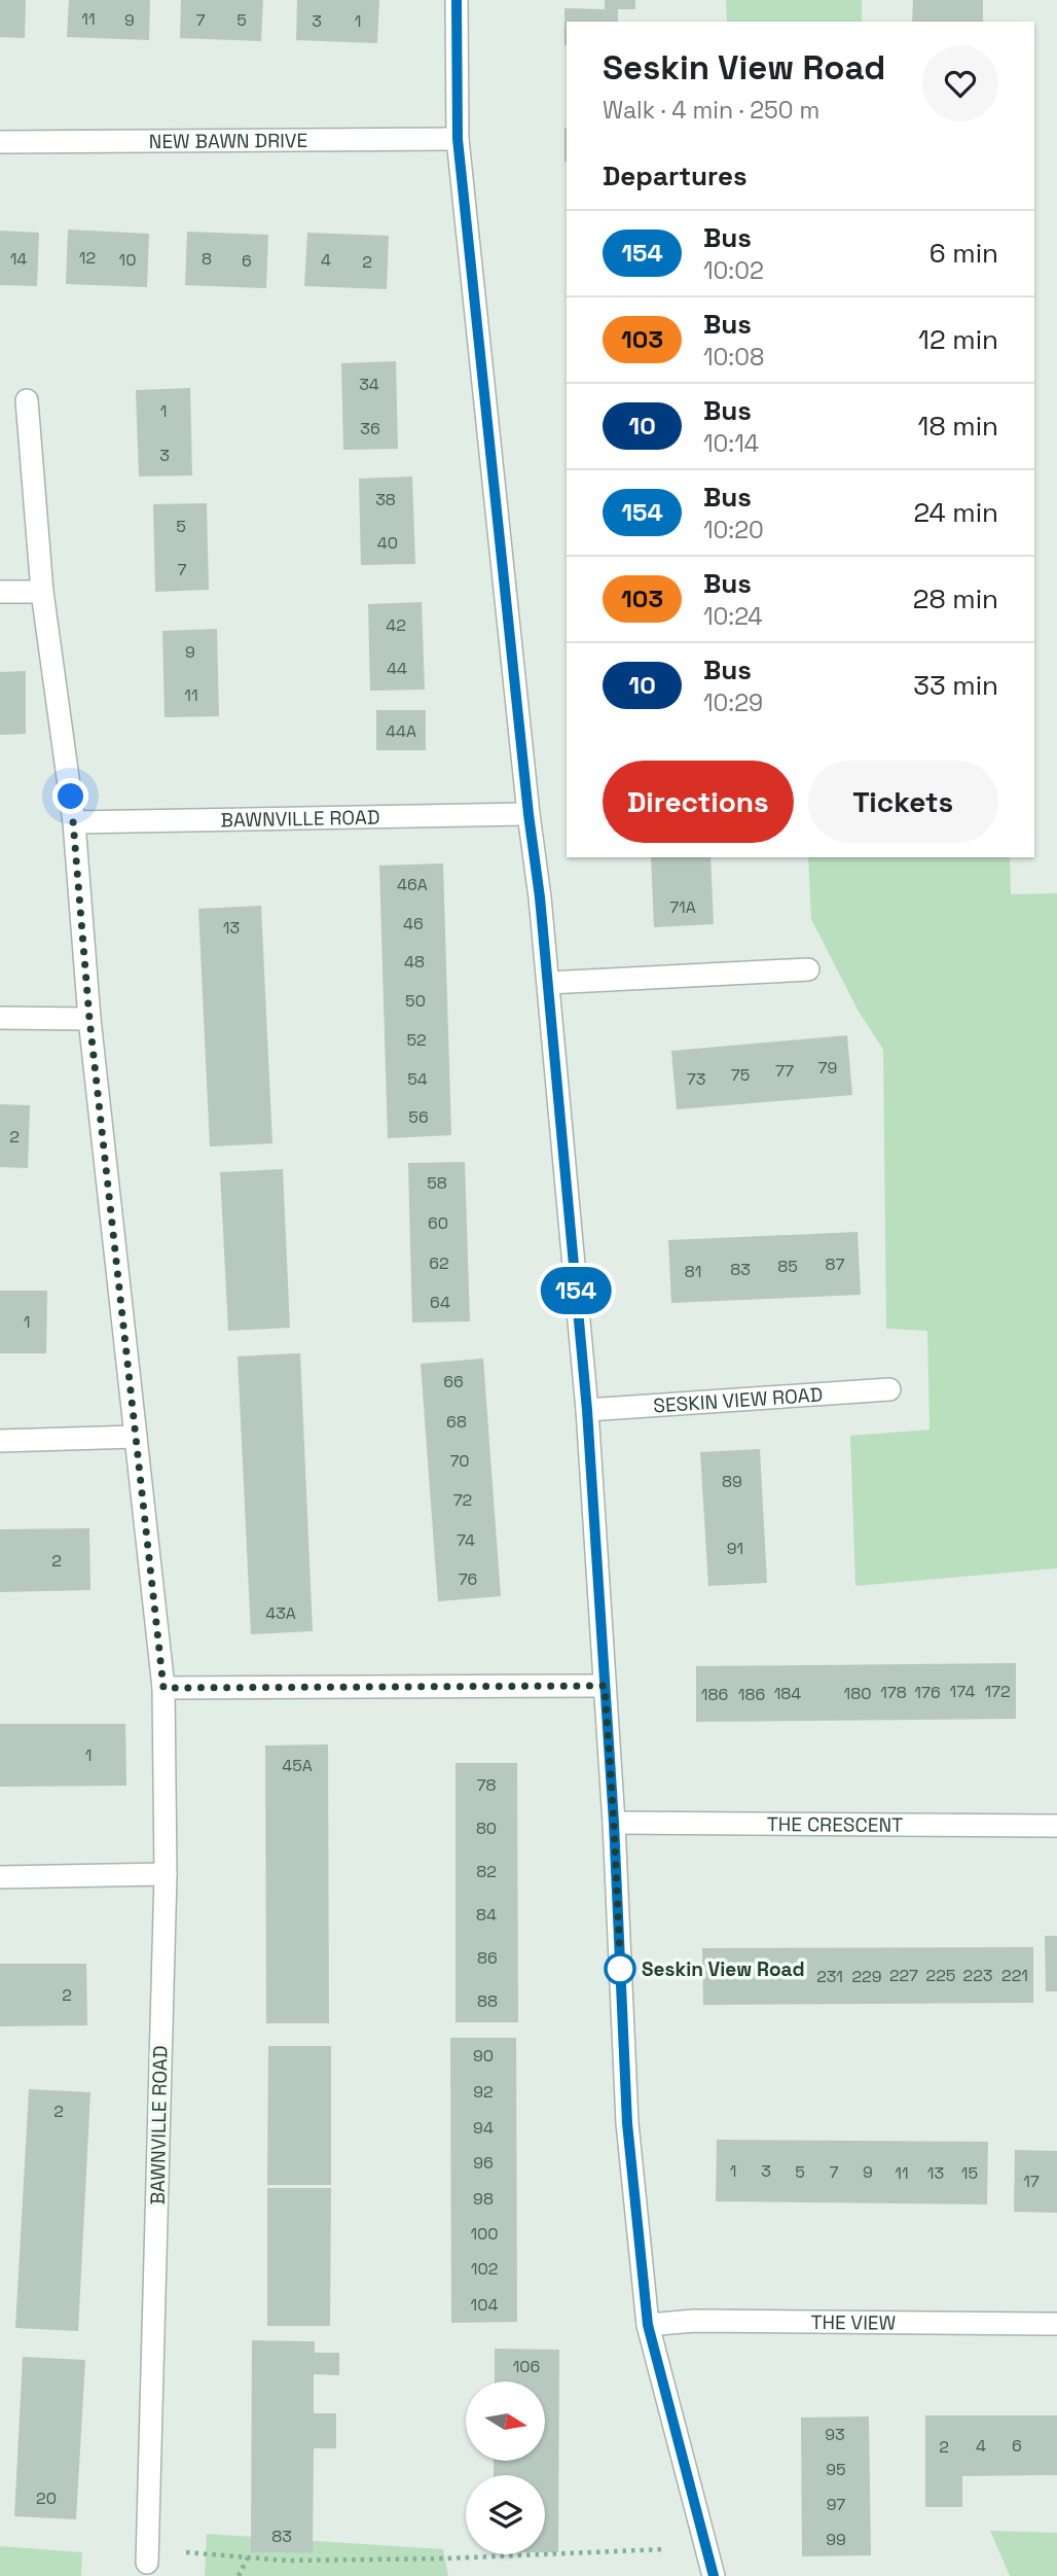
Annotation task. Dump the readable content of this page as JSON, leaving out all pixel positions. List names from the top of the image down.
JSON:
{
  "streets": {
    "street": [
      "NEW BAWN DRIVE",
      "BAWNVILLE ROAD",
      "SESKIN VIEW ROAD",
      "THE CRESCENT",
      "THE VIEW"
    ]
  },
  "places": ["Seskin View Road"],
  "lines": ["bus line 154"],
  "house_numbers": [
    "11",
    "9",
    "7",
    "5",
    "3",
    "1",
    "12",
    "14",
    "8",
    "10",
    "4",
    "6",
    "2",
    "34",
    "1",
    "36",
    "3",
    "38",
    "5",
    "40",
    "7",
    "42",
    "9",
    "44",
    "11",
    "44A",
    "46A",
    "71A",
    "46",
    "13",
    "48",
    "50",
    "52",
    "79",
    "77",
    "75",
    "54",
    "73",
    "56",
    "2",
    "58",
    "60",
    "62",
    "87",
    "85",
    "83",
    "81",
    "64",
    "1",
    "66",
    "68",
    "70",
    "89",
    "72",
    "74",
    "91",
    "2",
    "76",
    "43A",
    "174",
    "172",
    "178",
    "176",
    "184",
    "180",
    "186",
    "186",
    "1",
    "45A",
    "78",
    "80",
    "82",
    "84",
    "86",
    "227",
    "225",
    "223",
    "221",
    "231",
    "229",
    "2",
    "88",
    "90",
    "92",
    "2",
    "94",
    "96",
    "1",
    "3",
    "5",
    "7",
    "9",
    "11",
    "13",
    "15",
    "17",
    "98",
    "100",
    "102",
    "104",
    "106",
    "93",
    "4",
    "6",
    "2",
    "95",
    "20",
    "97",
    "83",
    "99"
  ],
  "north": "right",
  "page": {
    "on_map": "154",
    "heading": [
      ["Seskin View Road", "Walk · 4 min · 250 m"],
      "Departures"
    ],
    "list": [
      {
        "mark": "154",
        "name": "Bus",
        "note": "10:02",
        "value": "6 min"
      },
      {
        "mark": "103",
        "name": "Bus",
        "note": "10:08",
        "value": "12 min"
      },
      {
        "mark": "10",
        "name": "Bus",
        "note": "10:14",
        "value": "18 min"
      },
      {
        "mark": "154",
        "name": "Bus",
        "note": "10:20",
        "value": "24 min"
      },
      {
        "mark": "103",
        "name": "Bus",
        "note": "10:24",
        "value": "28 min"
      },
      {
        "mark": "10",
        "name": "Bus",
        "note": "10:29",
        "value": "33 min"
      }
    ],
    "buttons": ["Directions", "Tickets"]
  }
}
